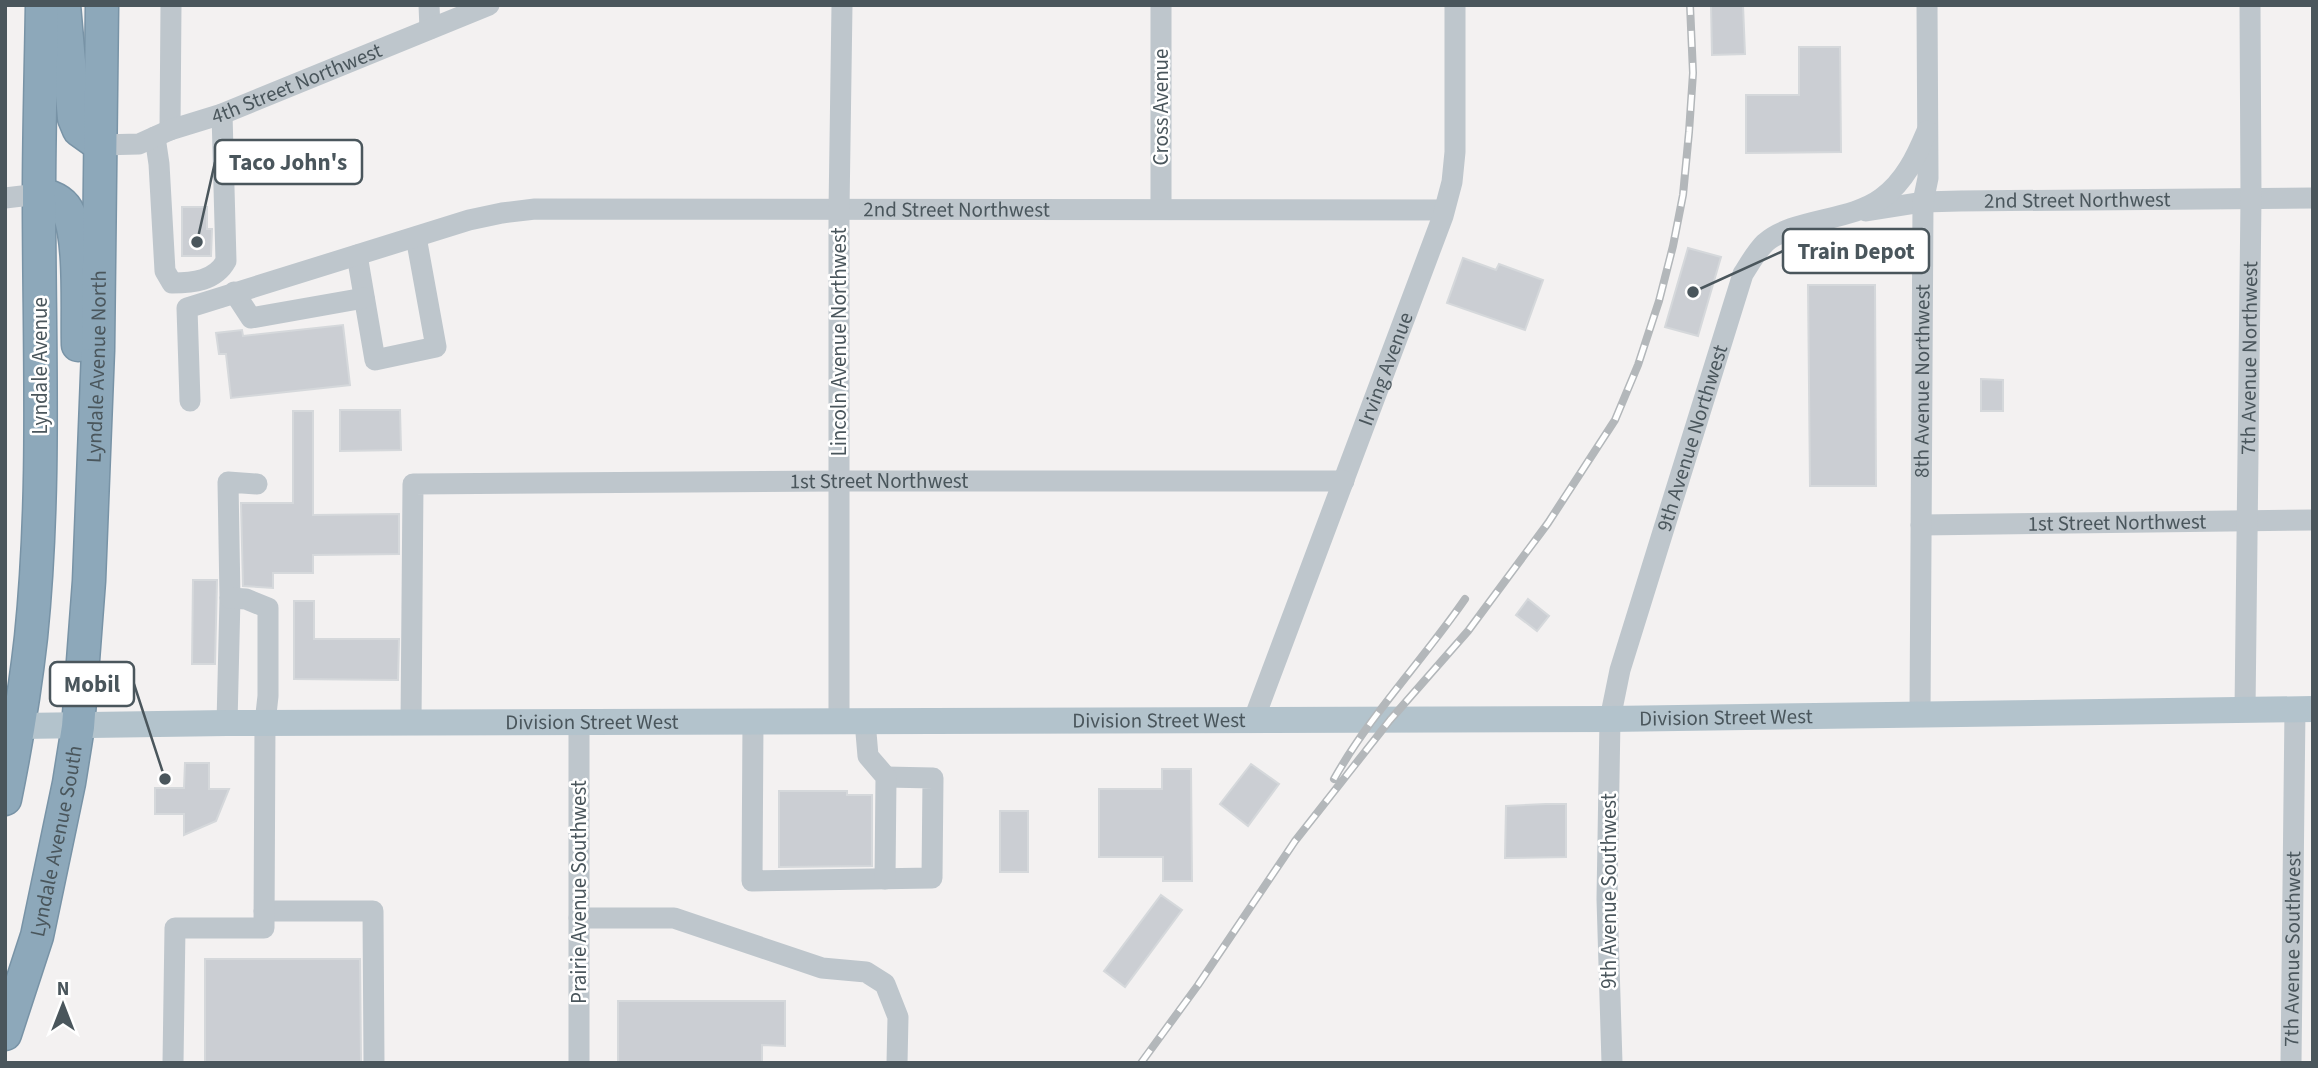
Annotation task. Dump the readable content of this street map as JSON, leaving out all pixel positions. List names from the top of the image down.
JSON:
{
  "streets": {
    "highway": ["Lyndale Avenue", "Lyndale Avenue North", "Lyndale Avenue South"],
    "main road": ["Division Street West"],
    "street": [
      "4th Street Northwest",
      "Cross Avenue",
      "2nd Street Northwest",
      "Lincoln Avenue Northwest",
      "7th Avenue Northwest",
      "Irving Avenue",
      "8th Avenue Northwest",
      "9th Avenue Northwest",
      "1st Street Northwest",
      "9th Avenue Southwest",
      "Prairie Avenue Southwest",
      "7th Avenue Southwest"
    ]
  },
  "crossings": [
    ["4th Street Northwest", "Lyndale Avenue North"],
    ["Cross Avenue", "2nd Street Northwest"],
    ["2nd Street Northwest", "Lincoln Avenue Northwest"],
    ["2nd Street Northwest", "7th Avenue Northwest"],
    ["2nd Street Northwest", "Irving Avenue"],
    ["2nd Street Northwest", "8th Avenue Northwest"],
    ["2nd Street Northwest", "9th Avenue Northwest"],
    ["Lincoln Avenue Northwest", "1st Street Northwest"],
    ["Lincoln Avenue Northwest", "Division Street West"],
    ["7th Avenue Northwest", "1st Street Northwest"],
    ["7th Avenue Northwest", "Division Street West"],
    ["Lyndale Avenue", "Division Street West"],
    ["Lyndale Avenue North", "Division Street West"],
    ["Lyndale Avenue North", "Lyndale Avenue South"],
    ["Irving Avenue", "1st Street Northwest"],
    ["Irving Avenue", "Division Street West"],
    ["8th Avenue Northwest", "1st Street Northwest"],
    ["8th Avenue Northwest", "Division Street West"],
    ["9th Avenue Northwest", "Division Street West"],
    ["9th Avenue Northwest", "9th Avenue Southwest"],
    ["1st Street Northwest", "Division Street West"],
    ["Division Street West", "Lyndale Avenue South"],
    ["Division Street West", "9th Avenue Southwest"],
    ["Division Street West", "Prairie Avenue Southwest"],
    ["Division Street West", "7th Avenue Southwest"]
  ],
  "places": ["Taco John's", "Train Depot", "Mobil"],
  "north": "top"
}
